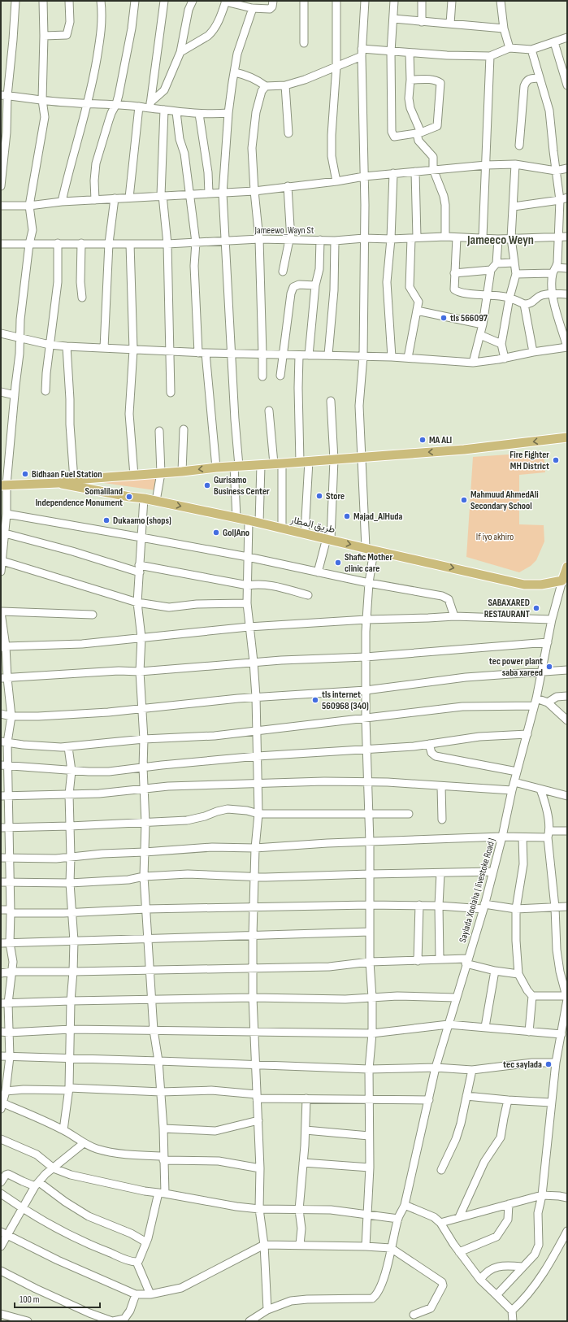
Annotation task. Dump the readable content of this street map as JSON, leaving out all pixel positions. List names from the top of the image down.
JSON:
{
  "streets": {
    "main road": ["طريق المطار"],
    "street": ["Jameewo_Wayn St", "Saylada Xoolaha ( livestoke Road )"]
  },
  "crossings": [
    ["طريق المطار", "Saylada Xoolaha ( livestoke Road )"]
  ],
  "districts": ["Jameeco Weyn"],
  "parks": ["If iyo akhiro"],
  "places": [
    "tls 566097",
    "MA ALI",
    "Fire Fighter MH District",
    "Bidhaan Fuel Station",
    "Gurisamo Business Center",
    "Store",
    "Somaliland Independence Monument",
    "Mahmuud AhmedAli Secondary School",
    "Majad_AlHuda",
    "Dukaamo (shops)",
    "GolJAno",
    "Shafic Mother clinic care",
    "SABAXARED RESTAURANT",
    "tec power plant saba xareed",
    "tls internet 560968 (340)",
    "tec saylada"
  ],
  "scale_bar": "100 m"
}
